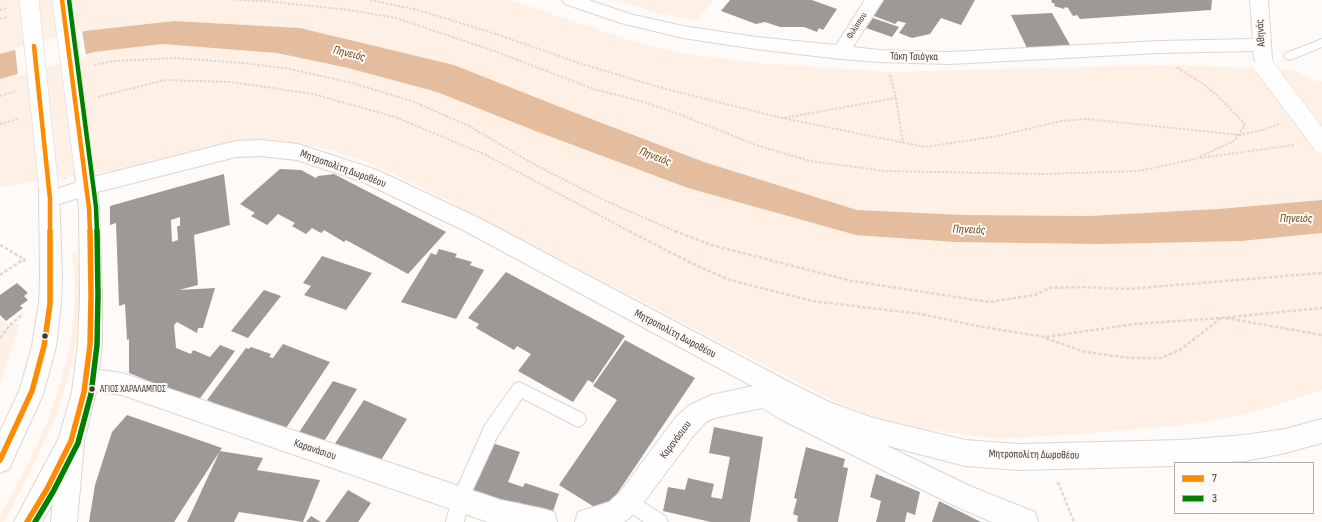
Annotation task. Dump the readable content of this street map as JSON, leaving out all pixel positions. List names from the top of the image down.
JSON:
{
  "streets": {
    "street": [
      "Φιλίππου",
      "Αθηνάς",
      "Τάκη Τσιόγκα",
      "Μητροπολίτη Δωροθέου",
      "Καρανάσιου"
    ]
  },
  "crossings": [
    ["Φιλίππου", "Τάκη Τσιόγκα"],
    ["Αθηνάς", "Τάκη Τσιόγκα"],
    ["Μητροπολίτη Δωροθέου", "Καρανάσιου"]
  ],
  "water": ["Πηνειός"],
  "places": ["ΑΓΙΟΣ ΧΑΡΑΛΑΜΠΟΣ"],
  "lines": ["transit line 7", "transit line 3"],
  "legend": ["7", "3"]
}
